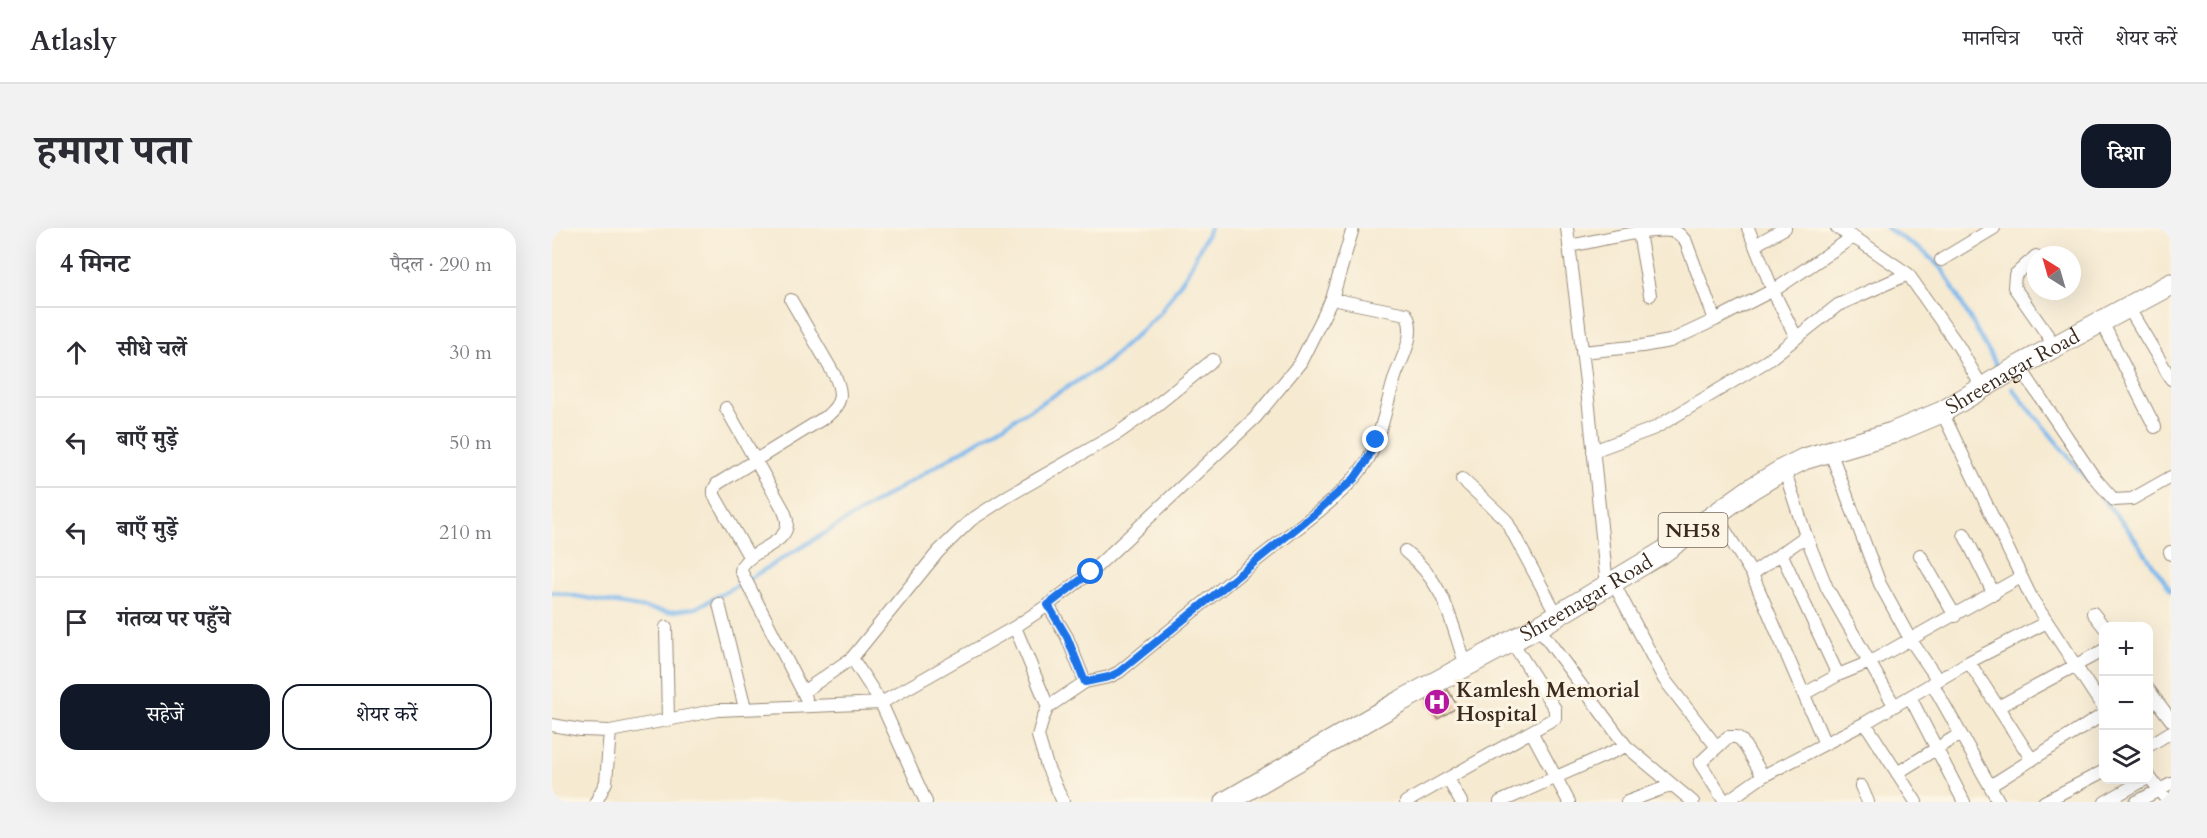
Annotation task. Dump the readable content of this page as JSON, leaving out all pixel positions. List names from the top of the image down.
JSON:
{
  "streets": {
    "highway": ["Shreenagar Road", "NH58"]
  },
  "places": {
    "hospital": ["Kamlesh Memorial Hospital"]
  },
  "north": "top left",
  "page": {
    "header": "Atlasly",
    "nav": ["मानचित्र", "परतें", "शेयर करें"],
    "title": "हमारा पता",
    "buttons": [
      "दिशा",
      ["सहेजें", "शेयर करें"]
    ],
    "heading": ["4 मिनट", "पैदल · 290 m"],
    "list": [
      ["सीधे चलें", "30 m"],
      ["बाएँ मुड़ें", "50 m"],
      ["बाएँ मुड़ें", "210 m"],
      "गंतव्य पर पहुँचे"
    ],
    "map_buttons": ["+", "−"]
  }
}
